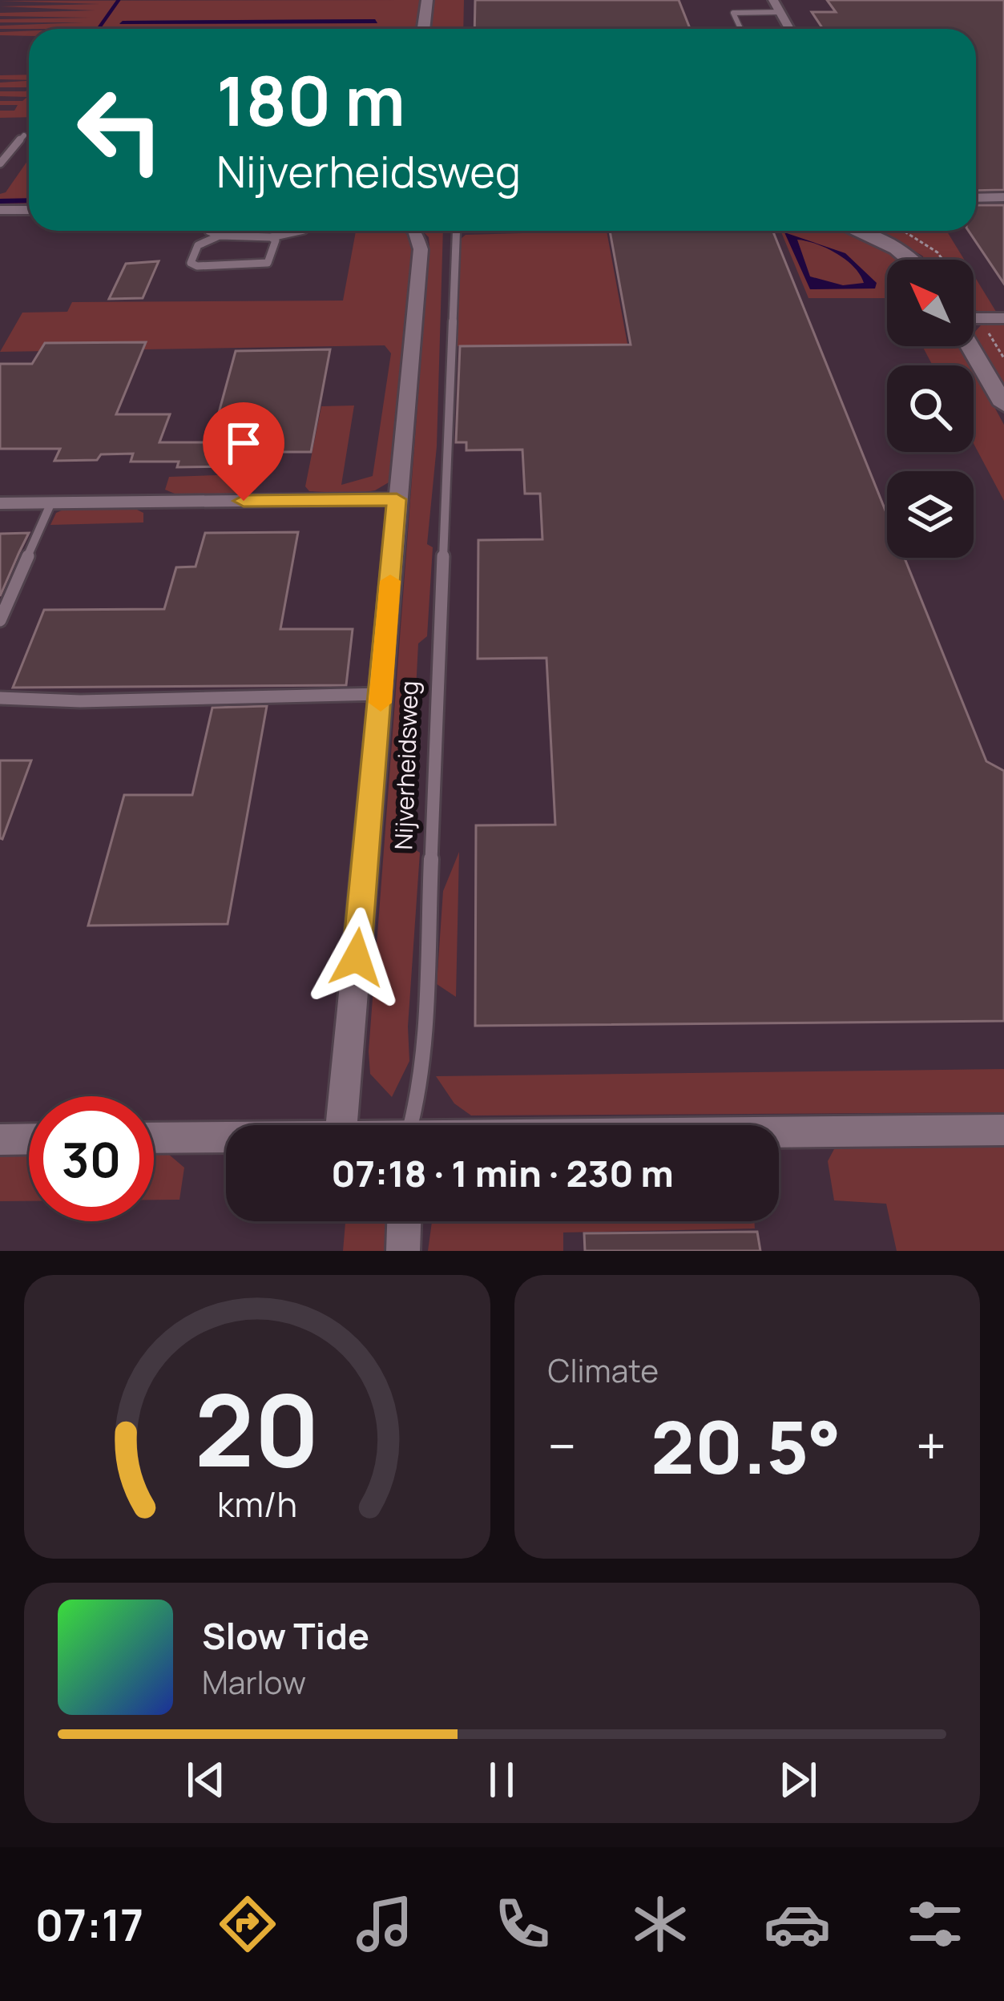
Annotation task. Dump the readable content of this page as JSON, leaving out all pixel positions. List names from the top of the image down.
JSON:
{
  "streets": {
    "street": ["Nijverheidsweg"]
  },
  "north": "top left",
  "page": {
    "turn": ["180 m", "Nijverheidsweg"],
    "limit": "30",
    "trip": "07:18 · 1 min · 230 m",
    "tile": "Climate",
    "heat": ["−", "20.5°", "+"],
    "song": ["Slow Tide", "Marlow"],
    "tabs": "07:17",
    "gauge": ["20", "km/h"]
  }
}
